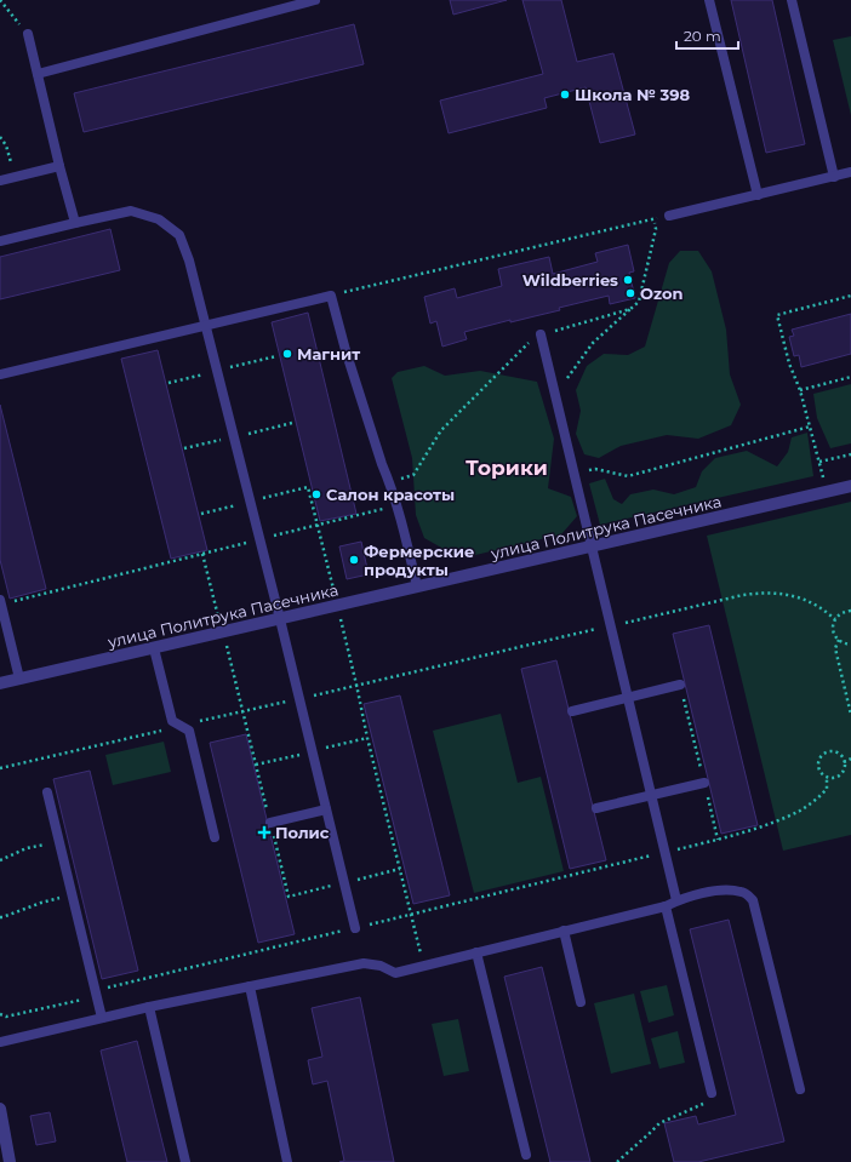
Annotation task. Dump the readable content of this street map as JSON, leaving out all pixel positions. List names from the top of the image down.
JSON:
{
  "streets": {
    "street": ["улица Политрука Пасечника"]
  },
  "districts": ["Торики"],
  "places": {
    "other": [
      "Школа № 398",
      "Wildberries",
      "Ozon",
      "Магнит",
      "Салон красоты",
      "Фермерские продукты"
    ],
    "health": ["Полис"]
  },
  "scale_bar": "20 m"
}
